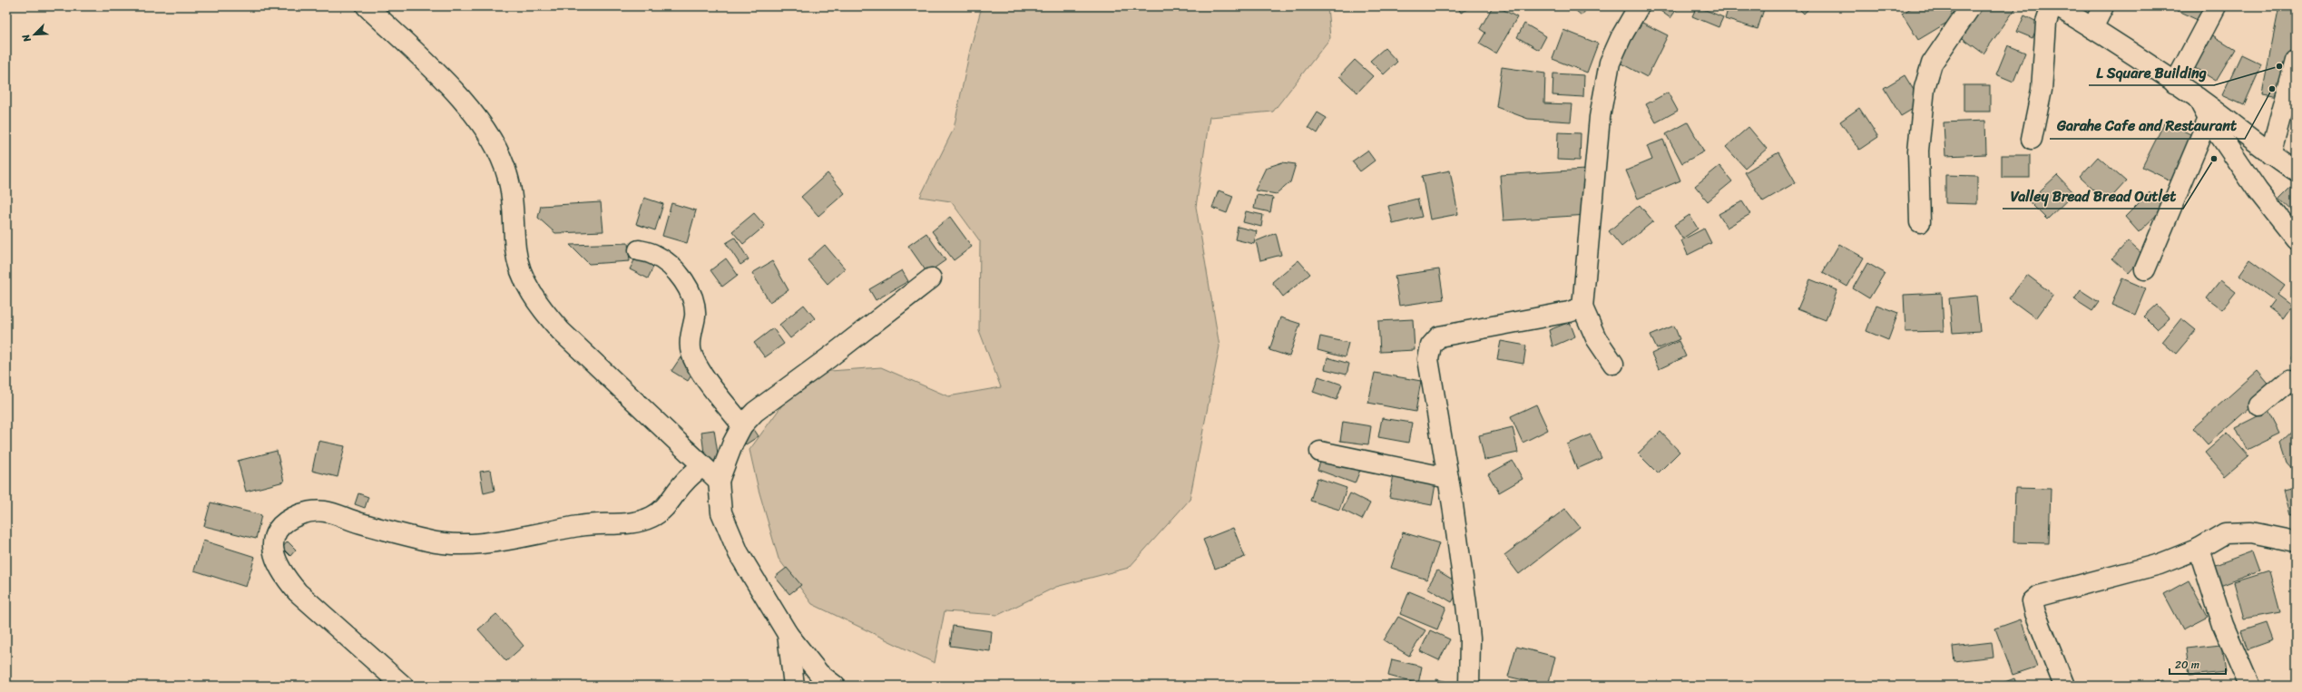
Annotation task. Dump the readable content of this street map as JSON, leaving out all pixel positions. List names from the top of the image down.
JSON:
{
  "places": ["L Square Building", "Garahe Cafe and Restaurant", "Valley Bread Bread Outlet"],
  "scale_bar": "20 m",
  "north": "bottom left"
}
